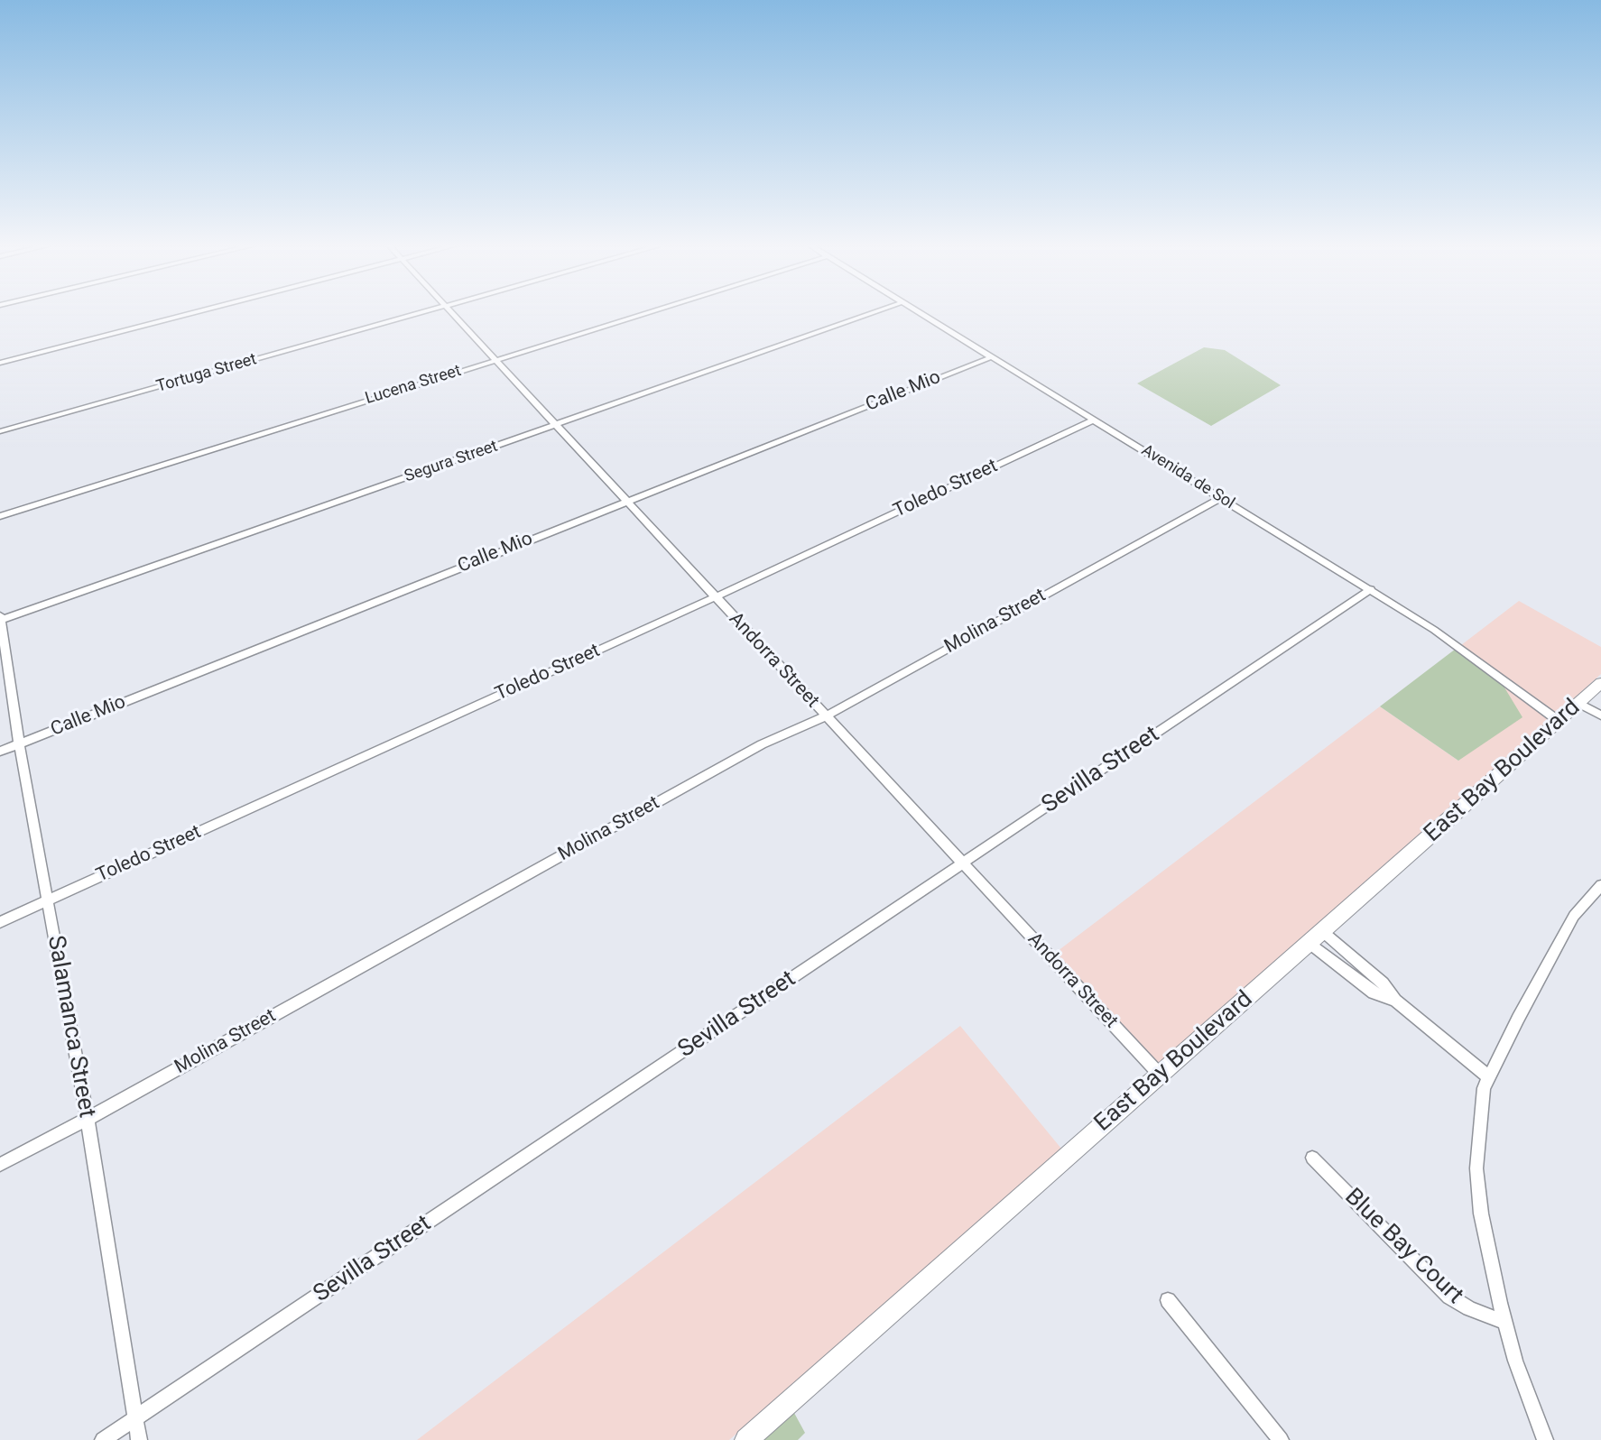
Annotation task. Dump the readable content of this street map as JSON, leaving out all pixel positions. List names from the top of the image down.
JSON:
{
  "streets": {
    "main road": ["East Bay Boulevard"],
    "street": [
      "Tortuga Street",
      "Lucena Street",
      "Calle Mio",
      "Segura Street",
      "Avenida de Sol",
      "Toledo Street",
      "Molina Street",
      "Andorra Street",
      "Sevilla Street",
      "Salamanca Street",
      "Blue Bay Court"
    ]
  },
  "crossings": [
    ["Lucena Street", "Andorra Street"],
    ["Calle Mio", "Avenida de Sol"],
    ["Calle Mio", "Andorra Street"],
    ["Calle Mio", "Salamanca Street"],
    ["Segura Street", "Andorra Street"],
    ["Segura Street", "Salamanca Street"],
    ["Avenida de Sol", "Toledo Street"],
    ["Avenida de Sol", "Molina Street"],
    ["Avenida de Sol", "Sevilla Street"],
    ["Avenida de Sol", "East Bay Boulevard"],
    ["Toledo Street", "Andorra Street"],
    ["Toledo Street", "Salamanca Street"],
    ["Molina Street", "Andorra Street"],
    ["Molina Street", "Salamanca Street"],
    ["Andorra Street", "Sevilla Street"],
    ["Andorra Street", "East Bay Boulevard"],
    ["Sevilla Street", "Salamanca Street"]
  ]
}
